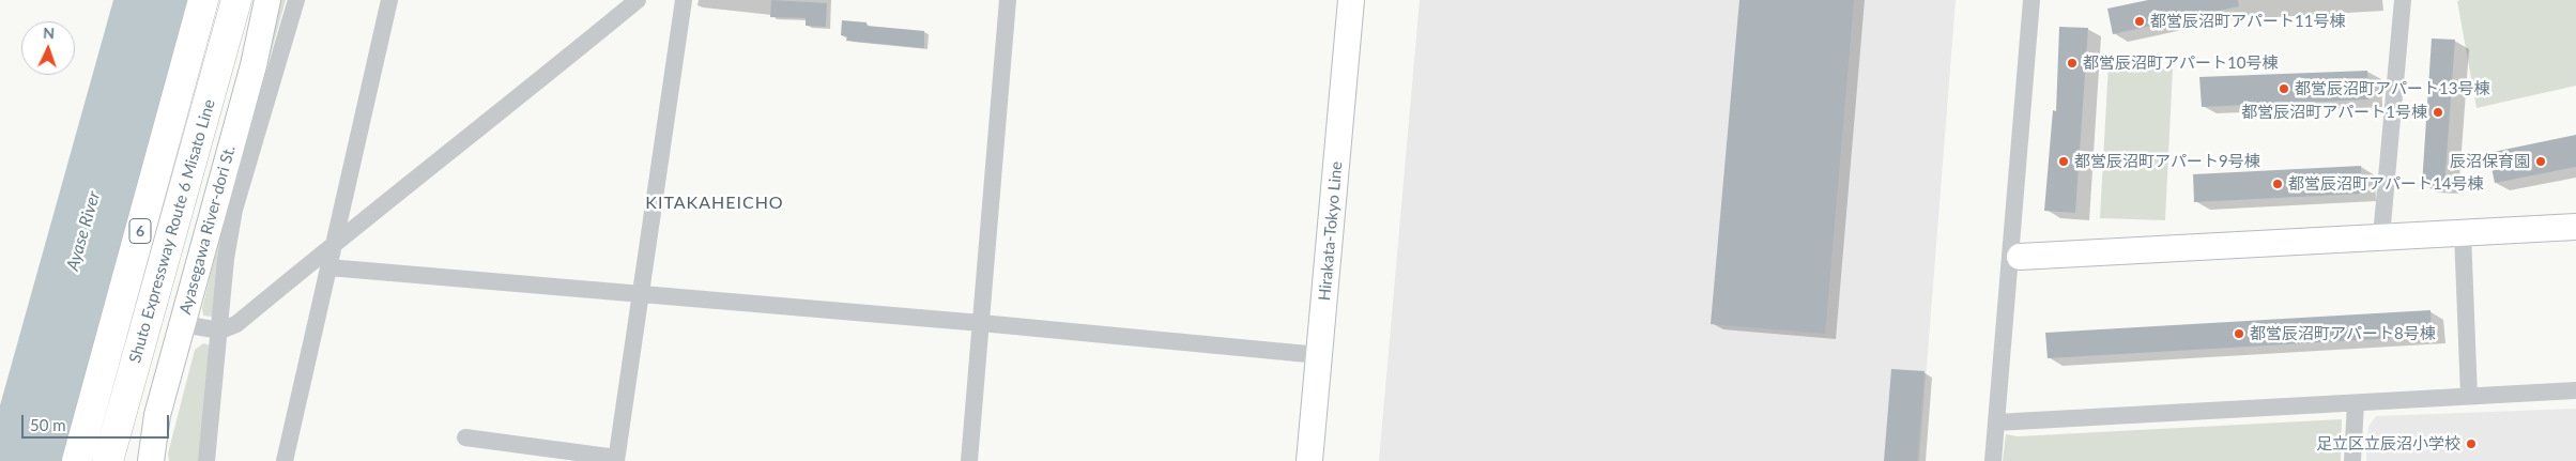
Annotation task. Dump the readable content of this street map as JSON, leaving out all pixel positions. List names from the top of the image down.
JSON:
{
  "streets": {
    "highway": ["6", "Shuto Expressway Route 6 Misato Line"],
    "street": ["Ayasegawa River-dori St.", "Hirakata-Tokyo Line"]
  },
  "districts": ["KITAKAHEICHO"],
  "water": ["Ayase River"],
  "places": [
    "都営辰沼町アパート11号棟",
    "都営辰沼町アパート10号棟",
    "都営辰沼町アパート13号棟",
    "都営辰沼町アパート1号棟",
    "都営辰沼町アパート9号棟",
    "辰沼保育園",
    "都営辰沼町アパート14号棟",
    "都営辰沼町アパート8号棟",
    "足立区立辰沼小学校"
  ],
  "scale_bar": "50 m",
  "north": "top"
}
